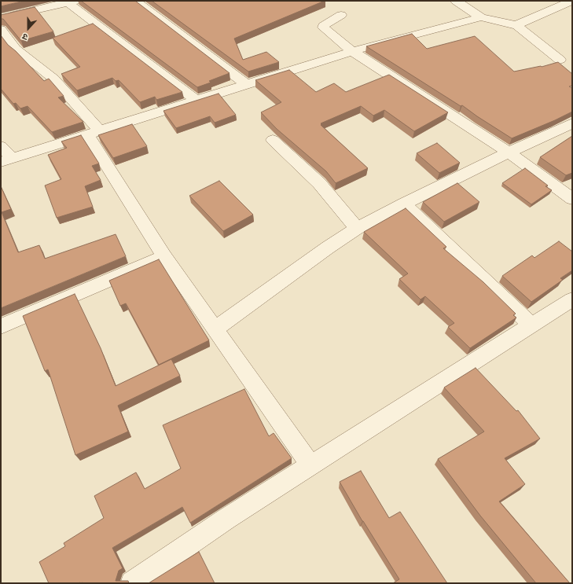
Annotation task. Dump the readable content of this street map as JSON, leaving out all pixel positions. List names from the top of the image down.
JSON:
{
  "north": "bottom"
}
